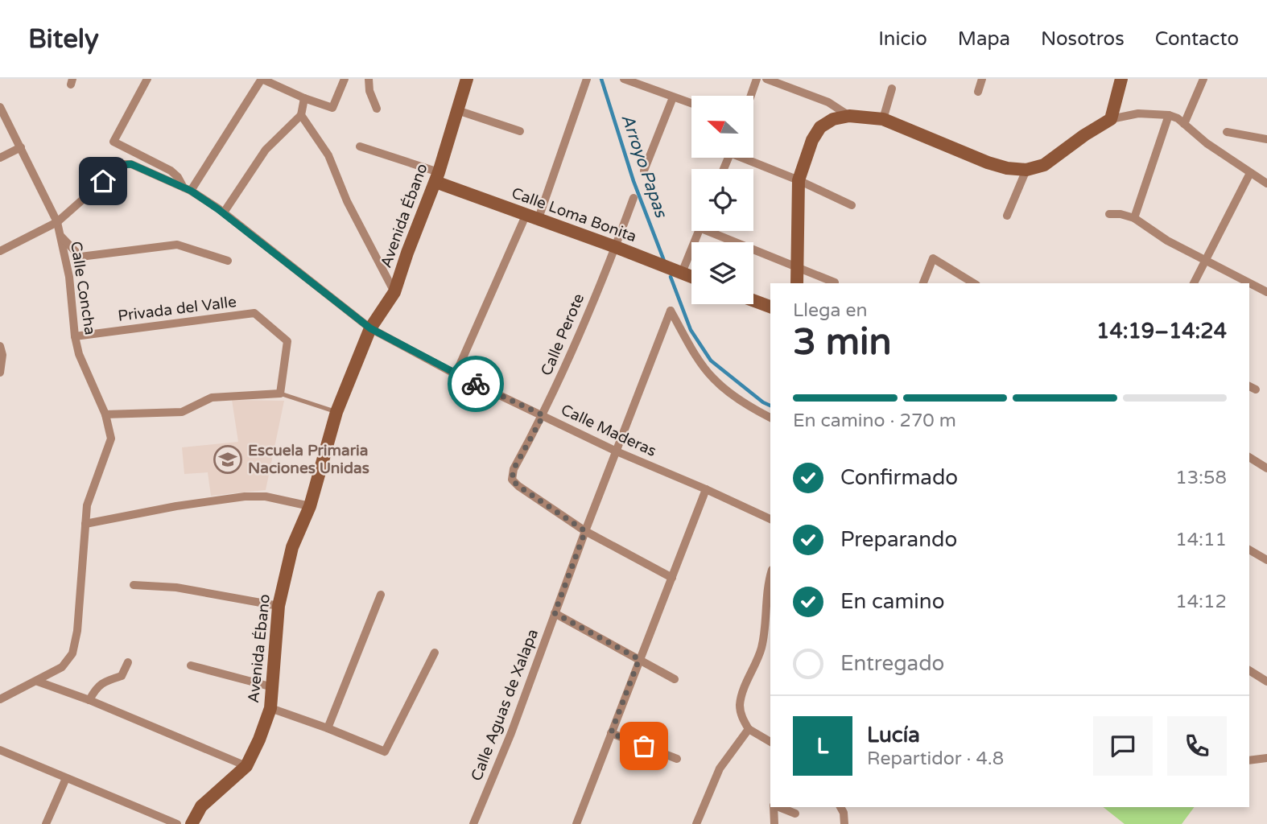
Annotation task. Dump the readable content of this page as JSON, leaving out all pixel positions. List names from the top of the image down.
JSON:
{
  "streets": {
    "street": [
      "Calle Loma Bonita",
      "Avenida Ébano",
      "Calle Concha",
      "Privada del Valle",
      "Calle Perote",
      "Calle Maderas",
      "Calle Aguas de Xalapa"
    ]
  },
  "crossings": [
    ["Calle Loma Bonita", "Avenida Ébano"],
    ["Calle Loma Bonita", "Calle Perote"],
    ["Avenida Ébano", "Calle Maderas"],
    ["Calle Concha", "Privada del Valle"],
    ["Calle Concha", "Calle Maderas"],
    ["Calle Perote", "Calle Maderas"],
    ["Calle Perote", "Calle Aguas de Xalapa"],
    ["Calle Maderas", "Calle Aguas de Xalapa"]
  ],
  "water": ["Arroyo Papas"],
  "places": {
    "school or university": ["Escuela Primaria Naciones Unidas"]
  },
  "north": "left",
  "page": {
    "header": "Bitely",
    "nav": [
      "Inicio",
      "Mapa",
      "Nosotros",
      "Contacto"
    ],
    "heading": ["3 min", "Llega en", "14:19–14:24"],
    "panel": ["Lucía", "Repartidor · 4.8"],
    "bar": "En camino · 270 m",
    "list": [
      ["Confirmado", "13:58"],
      ["Preparando", "14:11"],
      ["En camino", "14:12"],
      "Entregado"
    ],
    "round": "L"
  }
}
